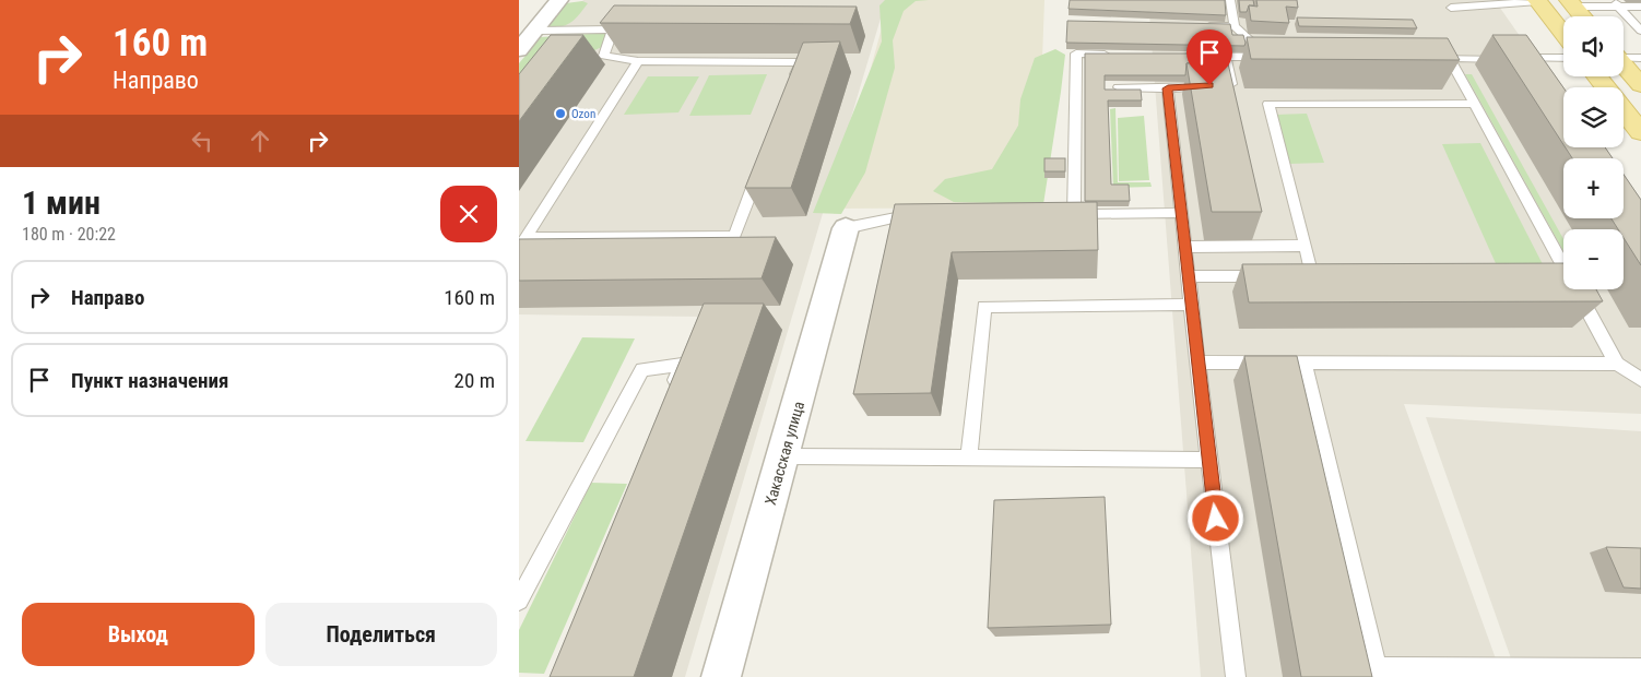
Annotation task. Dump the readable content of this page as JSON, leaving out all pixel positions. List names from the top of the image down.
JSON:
{
  "streets": {
    "street": ["Хакасская улица"]
  },
  "places": ["Ozon"],
  "page": {
    "turn": ["160 m", "Направо"],
    "map_buttons": ["+", "−"],
    "heading": ["1 мин", "180 m · 20:22"],
    "list": [
      {
        "name": "Направо",
        "value": "160 m"
      },
      {
        "name": "Пункт назначения",
        "value": "20 m"
      }
    ],
    "buttons": ["Выход", "Поделиться"]
  }
}
